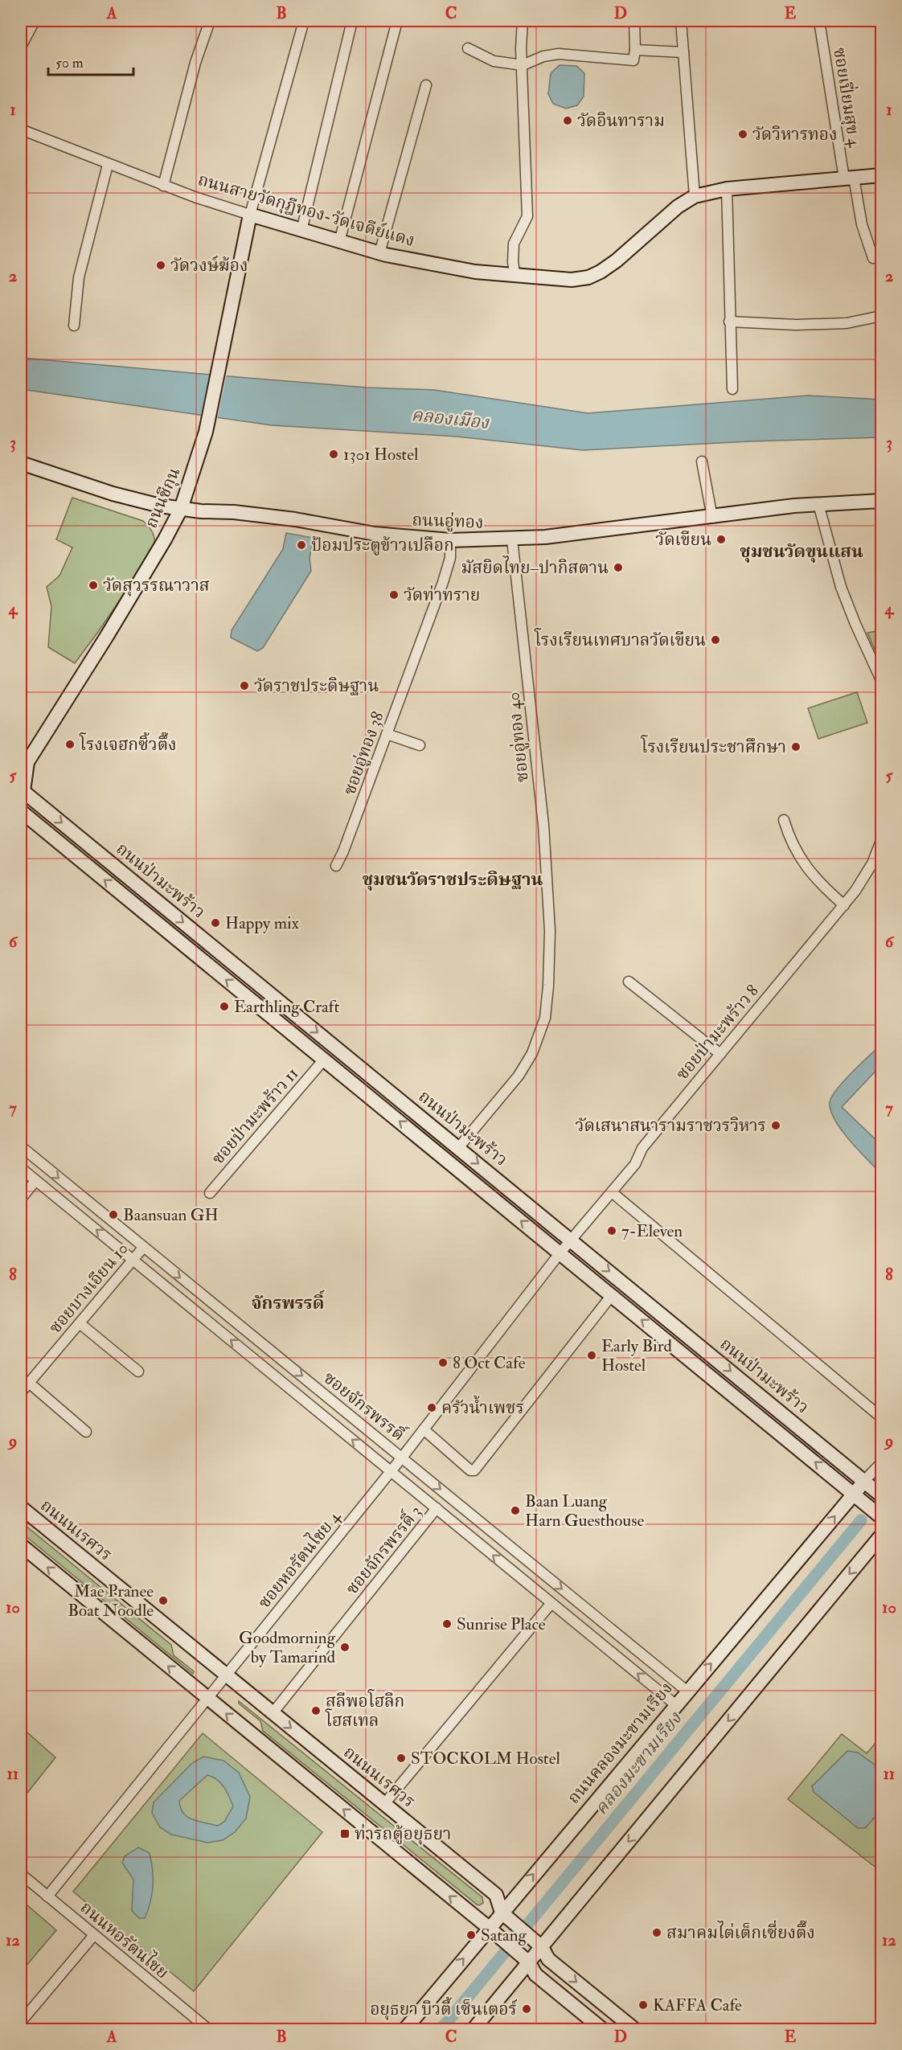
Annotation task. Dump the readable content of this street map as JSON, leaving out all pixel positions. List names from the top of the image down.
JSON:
{
  "streets": {
    "street": [
      "ซอยเปี่ยมสุข 4",
      "ถนนสายวัดกุฎีทอง-วัดเจดีย์แดง",
      "ถนนชีกุน",
      "ถนนอู่ทอง",
      "ซอยอู่ทอง 40",
      "ซอยอู่ทอง 38",
      "ถนนป่ามะพร้าว",
      "ซอยป่ามะพร้าว 8",
      "ซอยป่ามะพร้าว 11",
      "ซอยบางเอียน 10",
      "ซอยจักรพรรดิ์",
      "ถนนนเรศวร",
      "ซอยจักรพรรดิ์ 3",
      "ซอยหอรัตนไชย 4",
      "ถนนคลองมะขามเรียง",
      "ถนนหอรัตนไชย"
    ]
  },
  "crossings": [
    ["ซอยเปี่ยมสุข 4", "ถนนสายวัดกุฎีทอง-วัดเจดีย์แดง"],
    ["ถนนสายวัดกุฎีทอง-วัดเจดีย์แดง", "ถนนชีกุน"],
    ["ถนนชีกุน", "ถนนอู่ทอง"],
    ["ถนนชีกุน", "ถนนป่ามะพร้าว"],
    ["ถนนอู่ทอง", "ซอยอู่ทอง 40"],
    ["ถนนอู่ทอง", "ซอยอู่ทอง 38"],
    ["ซอยอู่ทอง 40", "ถนนป่ามะพร้าว"],
    ["ถนนป่ามะพร้าว", "ซอยป่ามะพร้าว 8"],
    ["ถนนป่ามะพร้าว", "ซอยป่ามะพร้าว 11"],
    ["ถนนป่ามะพร้าว", "ซอยหอรัตนไชย 4"],
    ["ถนนป่ามะพร้าว", "ถนนคลองมะขามเรียง"],
    ["ซอยป่ามะพร้าว 8", "ซอยหอรัตนไชย 4"],
    ["ซอยบางเอียน 10", "ซอยจักรพรรดิ์"],
    ["ซอยจักรพรรดิ์", "ซอยจักรพรรดิ์ 3"],
    ["ซอยจักรพรรดิ์", "ซอยหอรัตนไชย 4"],
    ["ซอยจักรพรรดิ์", "ถนนคลองมะขามเรียง"],
    ["ถนนนเรศวร", "ซอยจักรพรรดิ์ 3"],
    ["ถนนนเรศวร", "ซอยหอรัตนไชย 4"],
    ["ถนนนเรศวร", "ถนนคลองมะขามเรียง"],
    ["ซอยหอรัตนไชย 4", "ถนนหอรัตนไชย"]
  ],
  "districts": ["ชุมชนวัดขุนแสน", "ชุมชนวัดราชประดิษฐาน", "จักรพรรดิ์"],
  "water": ["คลองเมือง", "คลองมะขามเรียง"],
  "places": {
    "other": [
      "วัดอินทาราม",
      "วัดวิหารทอง",
      "วัดวงษ์ฆ้อง",
      "1301 Hostel",
      "วัดเขียน",
      "ป้อมประตูข้าวเปลือก",
      "มัสยิดไทย–ปากิสตาน",
      "วัดสุวรรณาวาส",
      "วัดท่าทราย",
      "โรงเรียนเทศบาลวัดเขียน",
      "วัดราชประดิษฐาน",
      "โรงเจฮกซิ้วตึ๊ง",
      "โรงเรียนประชาศึกษา",
      "Happy mix",
      "Earthling Craft",
      "วัดเสนาสนารามราชวรวิหาร",
      "Baansuan GH",
      "7-Eleven",
      "Early Bird Hostel",
      "8 Oct Cafe",
      "ครัวน้ำเพชร",
      "Baan Luang Harn Guesthouse",
      "Mae Pranee Boat Noodle",
      "Sunrise Place",
      "Goodmorning by Tamarind",
      "สลีพอโฮลิก โฮสเทล",
      "STOCKOLM Hostel",
      "สมาคมไต่เต็กเซี่ยงตึ๊ง",
      "Satang",
      "KAFFA Cafe",
      "อยุธยา บิวตี้ เซ็นเตอร์"
    ],
    "transit": ["ท่ารถตู้อยุธยา"]
  },
  "scale_bar": "50 m",
  "grid": {
    "columns": [
      "A",
      "B",
      "C",
      "D",
      "E"
    ],
    "rows": [
      "1",
      "2",
      "3",
      "4",
      "5",
      "6",
      "7",
      "8",
      "9",
      "10",
      "11",
      "12"
    ]
  }
}
